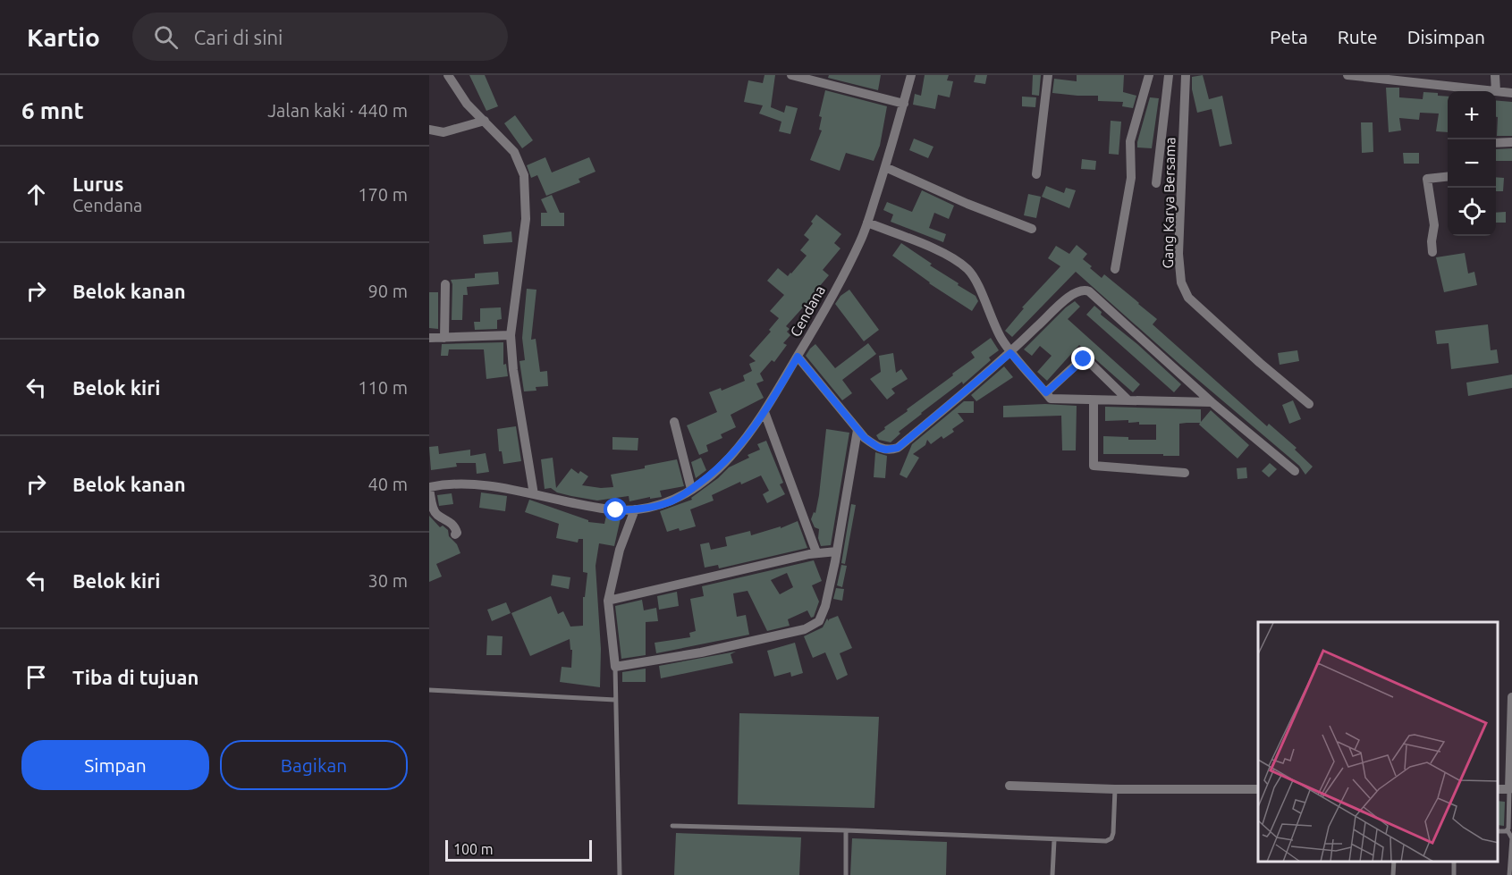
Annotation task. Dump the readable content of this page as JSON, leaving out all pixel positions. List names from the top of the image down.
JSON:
{
  "streets": {
    "street": ["Gang Karya Bersama", "Cendana"]
  },
  "scale_bar": "100 m",
  "page": {
    "header": "Kartio",
    "search": "Cari di sini",
    "nav": ["Peta", "Rute", "Disimpan"],
    "heading": ["6 mnt", "Jalan kaki · 440 m"],
    "map_buttons": ["+", "−"],
    "list": [
      ["Lurus", "Cendana", "170 m"],
      ["Belok kanan", "90 m"],
      ["Belok kiri", "110 m"],
      ["Belok kanan", "40 m"],
      ["Belok kiri", "30 m"],
      "Tiba di tujuan"
    ],
    "buttons": ["Simpan", "Bagikan"],
    "scale": "100 m"
  }
}
